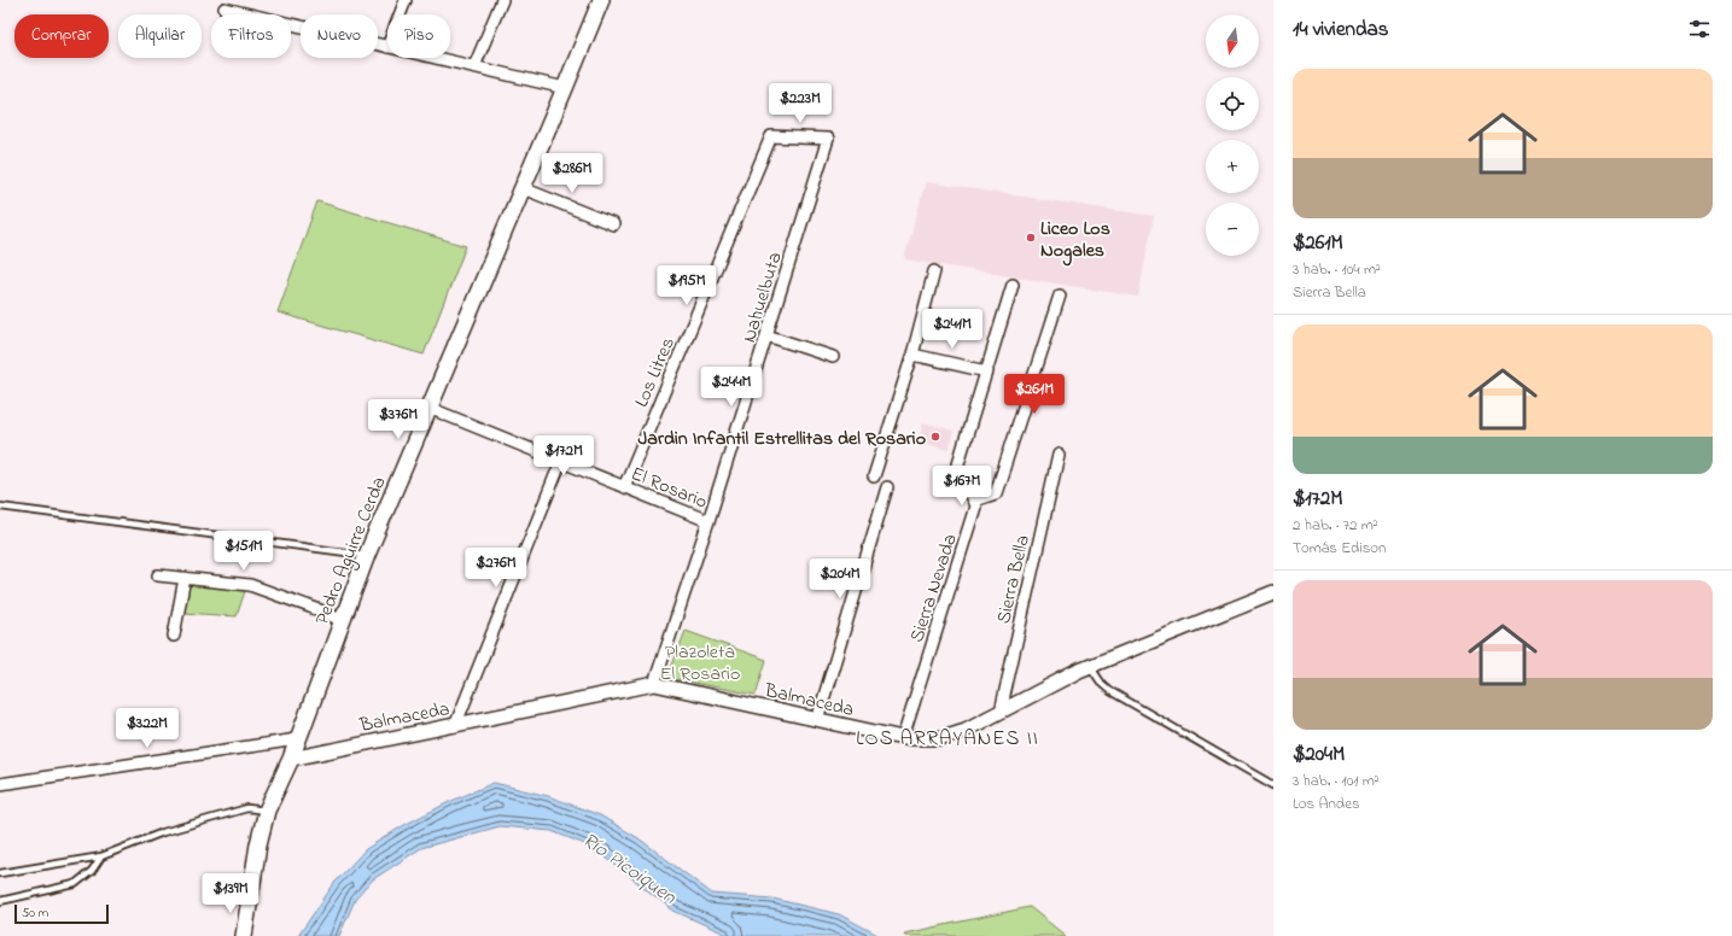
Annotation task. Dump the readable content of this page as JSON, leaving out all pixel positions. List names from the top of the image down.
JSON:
{
  "streets": {
    "main road": ["Pedro Aguirre Cerda"],
    "street": [
      "Nahuelbuta",
      "Los Litres",
      "El Rosario",
      "Sierra Bella",
      "Sierra Nevada",
      "Balmaceda"
    ]
  },
  "crossings": [
    ["Nahuelbuta", "Los Litres"],
    ["Nahuelbuta", "El Rosario"],
    ["Nahuelbuta", "Balmaceda"],
    ["Los Litres", "El Rosario"],
    ["El Rosario", "Pedro Aguirre Cerda"],
    ["Pedro Aguirre Cerda", "Balmaceda"],
    ["Sierra Bella", "Balmaceda"],
    ["Sierra Nevada", "Balmaceda"]
  ],
  "districts": ["LOS ARRAYANES II"],
  "water": ["Río Picoiquen"],
  "parks": ["Plazoleta El Rosario"],
  "places": ["Liceo Los Nogales", "Jardin Infantil Estrellitas del Rosario"],
  "scale_bar": "50 m",
  "north": "bottom",
  "page": {
    "heading": "14 viviendas",
    "map_buttons": ["+", "−"],
    "chip": [
      "Comprar",
      "Alquilar",
      "Filtros",
      "Nuevo",
      "Piso"
    ],
    "list": [
      {
        "name": "$261M",
        "note": "3 hab. · 104 m² · Sierra Bella"
      },
      {
        "name": "$172M",
        "note": "2 hab. · 72 m² · Tomás Edison"
      },
      {
        "name": "$204M",
        "note": "3 hab. · 101 m² · Los Andes"
      }
    ],
    "price": [
      "$223M",
      "$286M",
      "$195M",
      "$241M",
      "$244M",
      "$261M",
      "$376M",
      "$172M",
      "$167M",
      "$151M",
      "$276M",
      "$204M",
      "$322M",
      "$139M"
    ],
    "scale": "50 m"
  }
}
